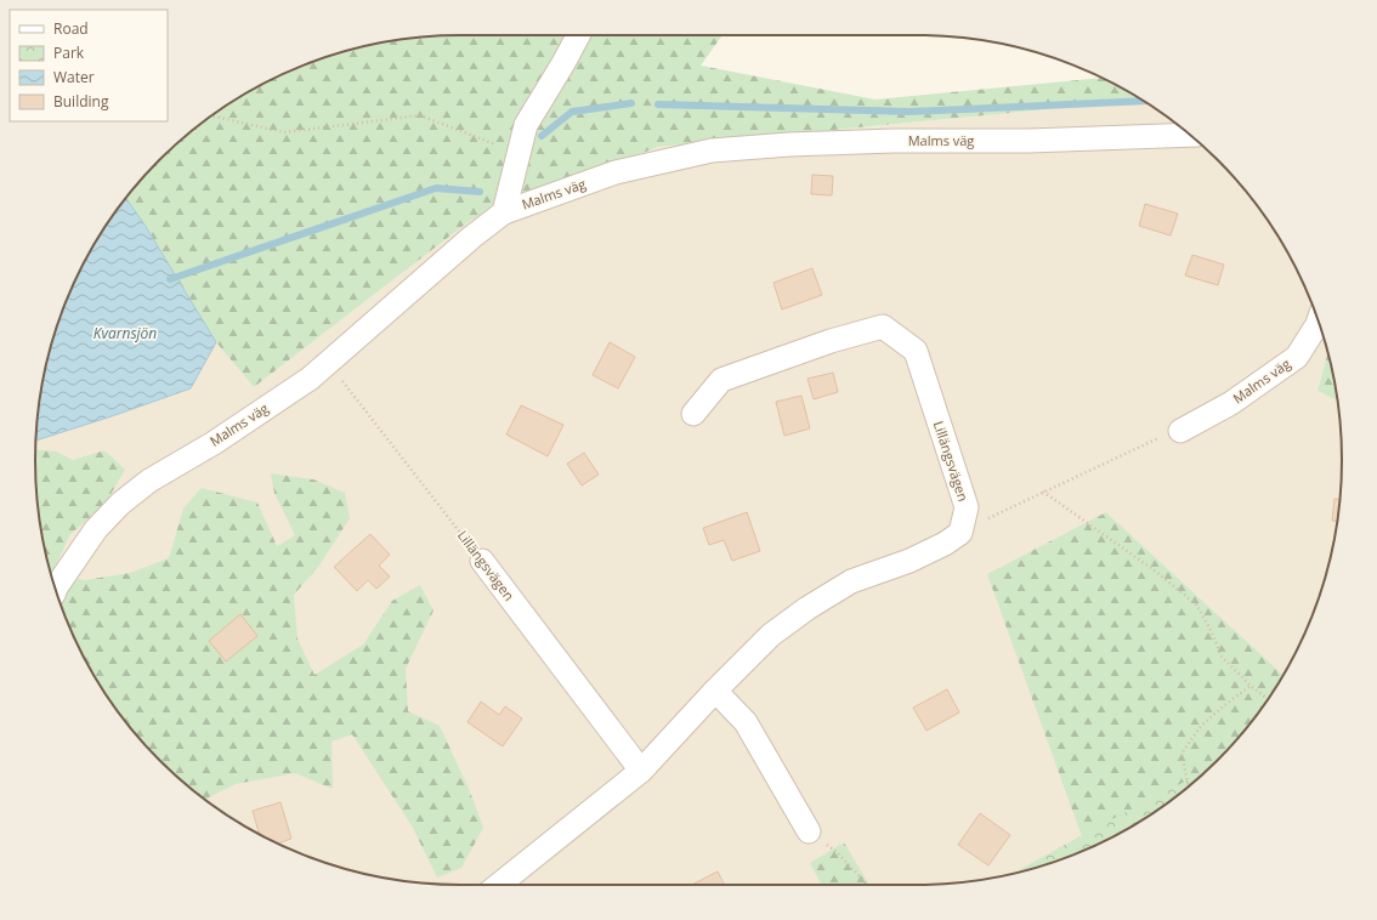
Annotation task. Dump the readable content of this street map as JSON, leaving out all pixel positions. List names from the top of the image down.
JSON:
{
  "streets": {
    "street": ["Malms väg", "Lillängsvägen"]
  },
  "crossings": [
    ["Malms väg", "Lillängsvägen"]
  ],
  "water": ["Kvarnsjön"],
  "legend": [
    "Road",
    "Park",
    "Water",
    "Building"
  ]
}
